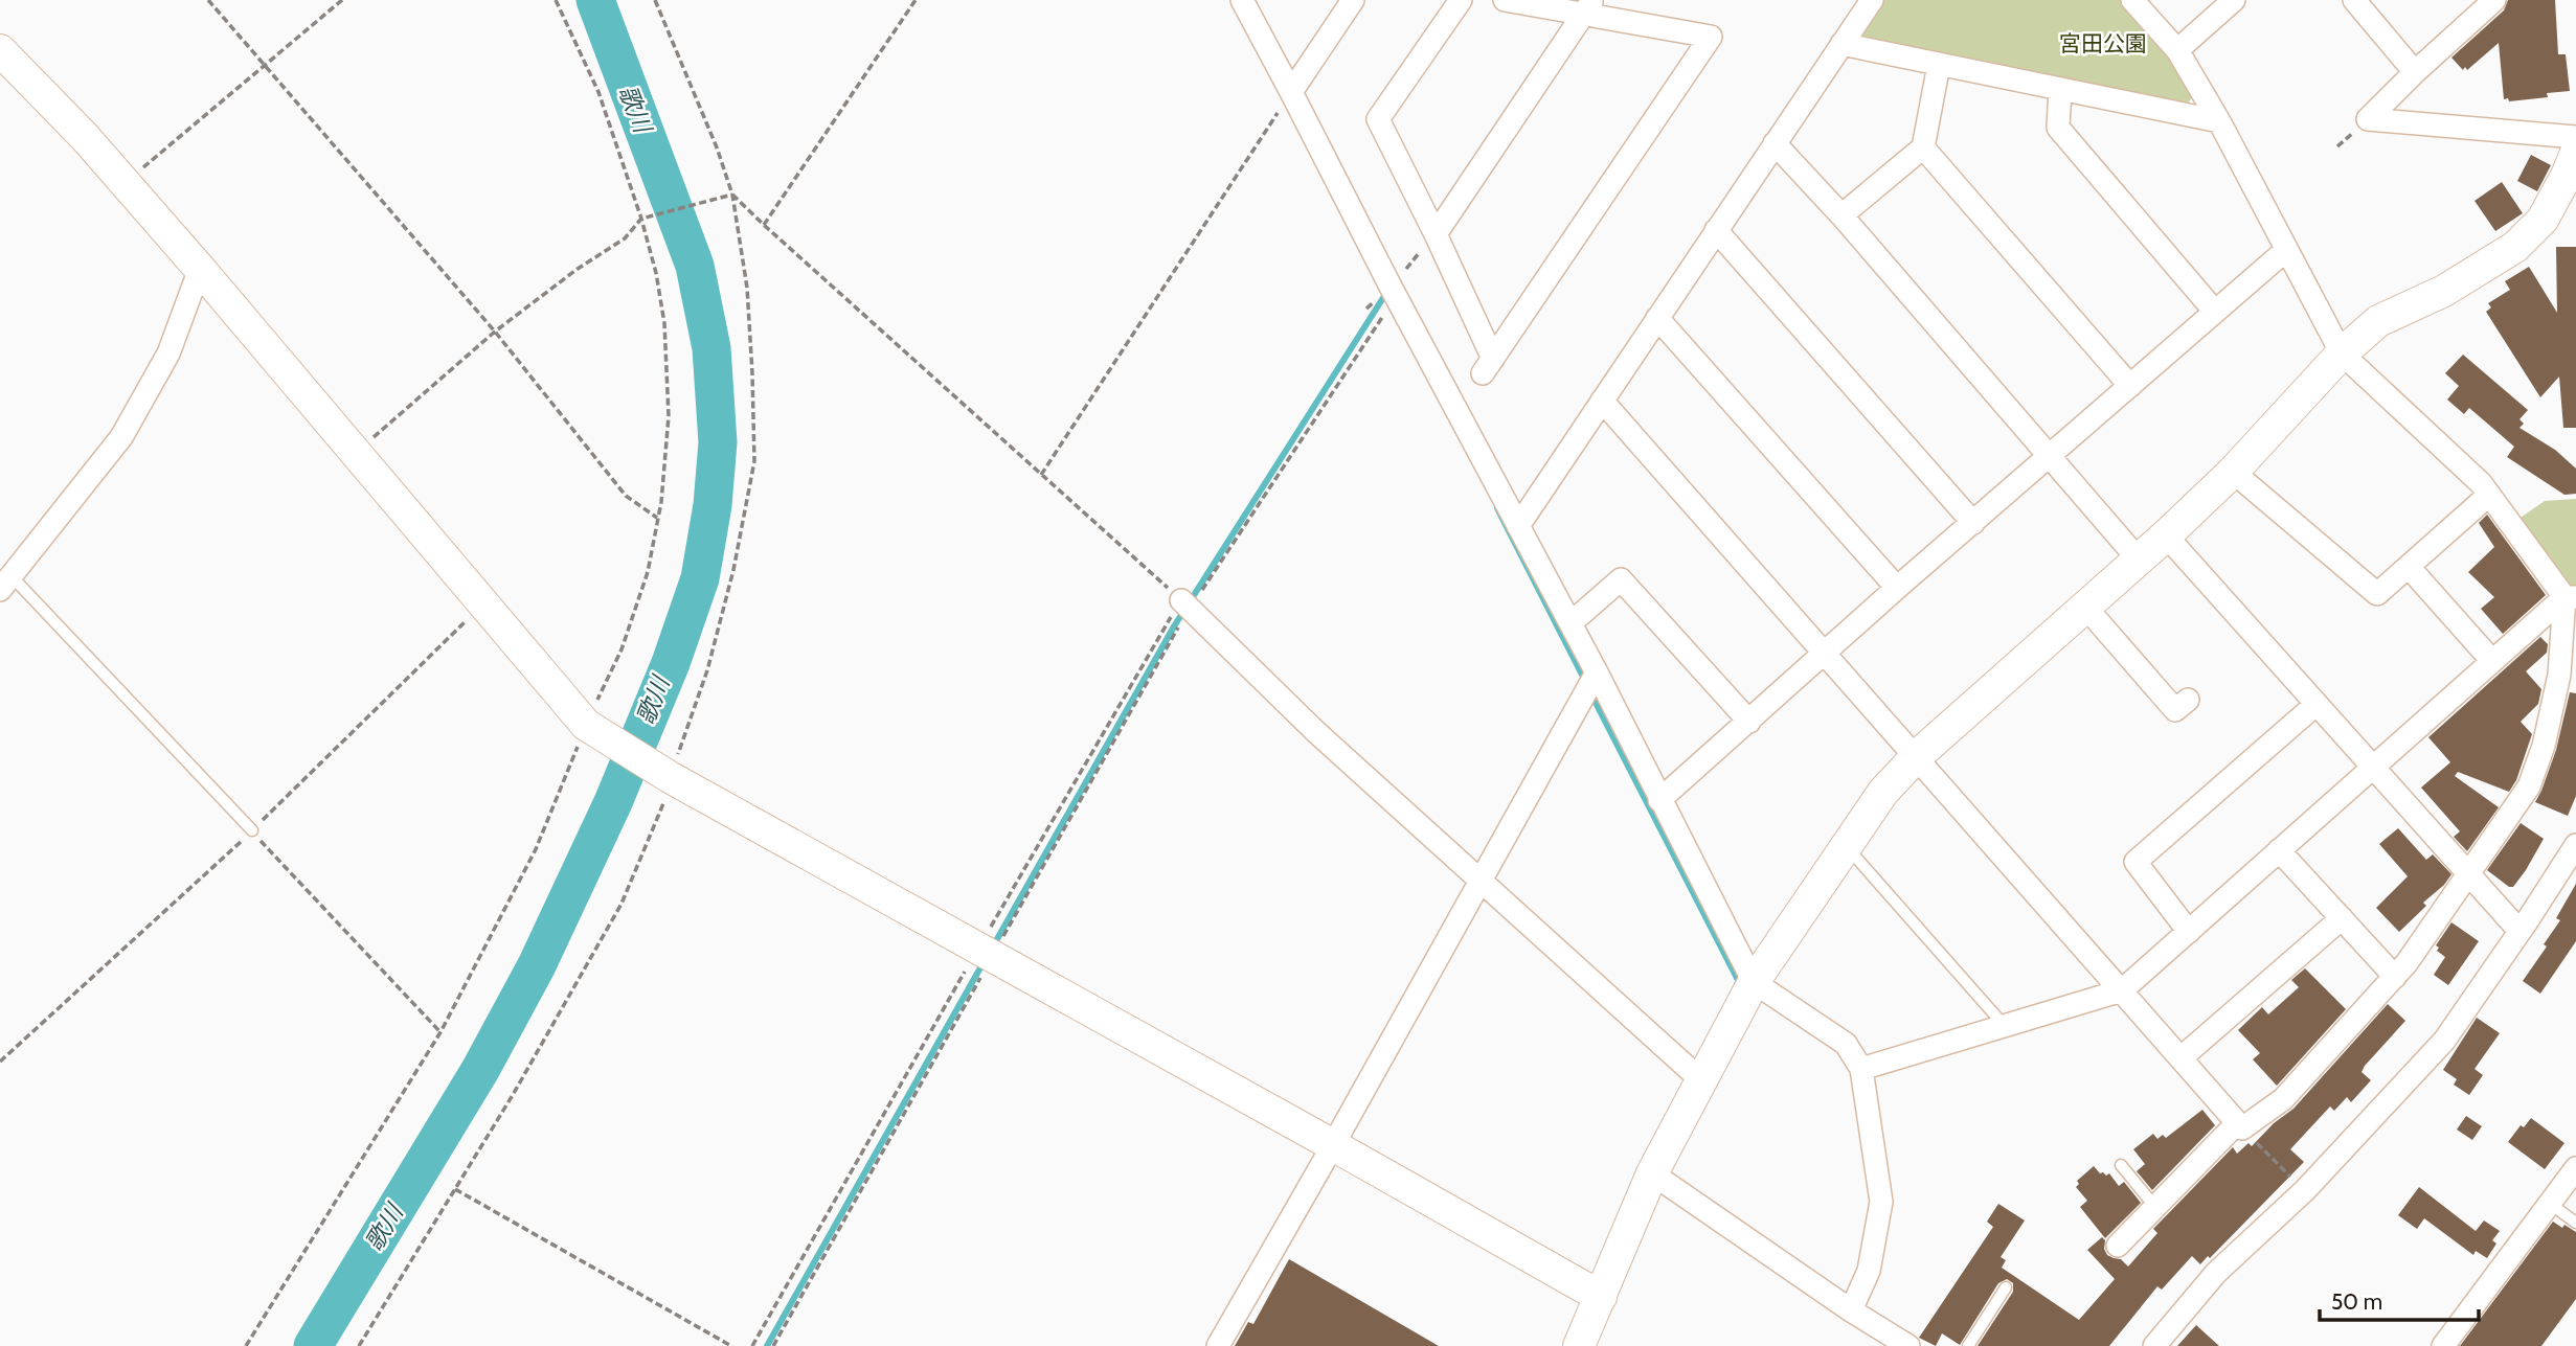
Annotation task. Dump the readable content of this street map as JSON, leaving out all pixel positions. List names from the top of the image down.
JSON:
{
  "water": ["歌川"],
  "parks": ["宮田公園"],
  "scale_bar": "50 m"
}
